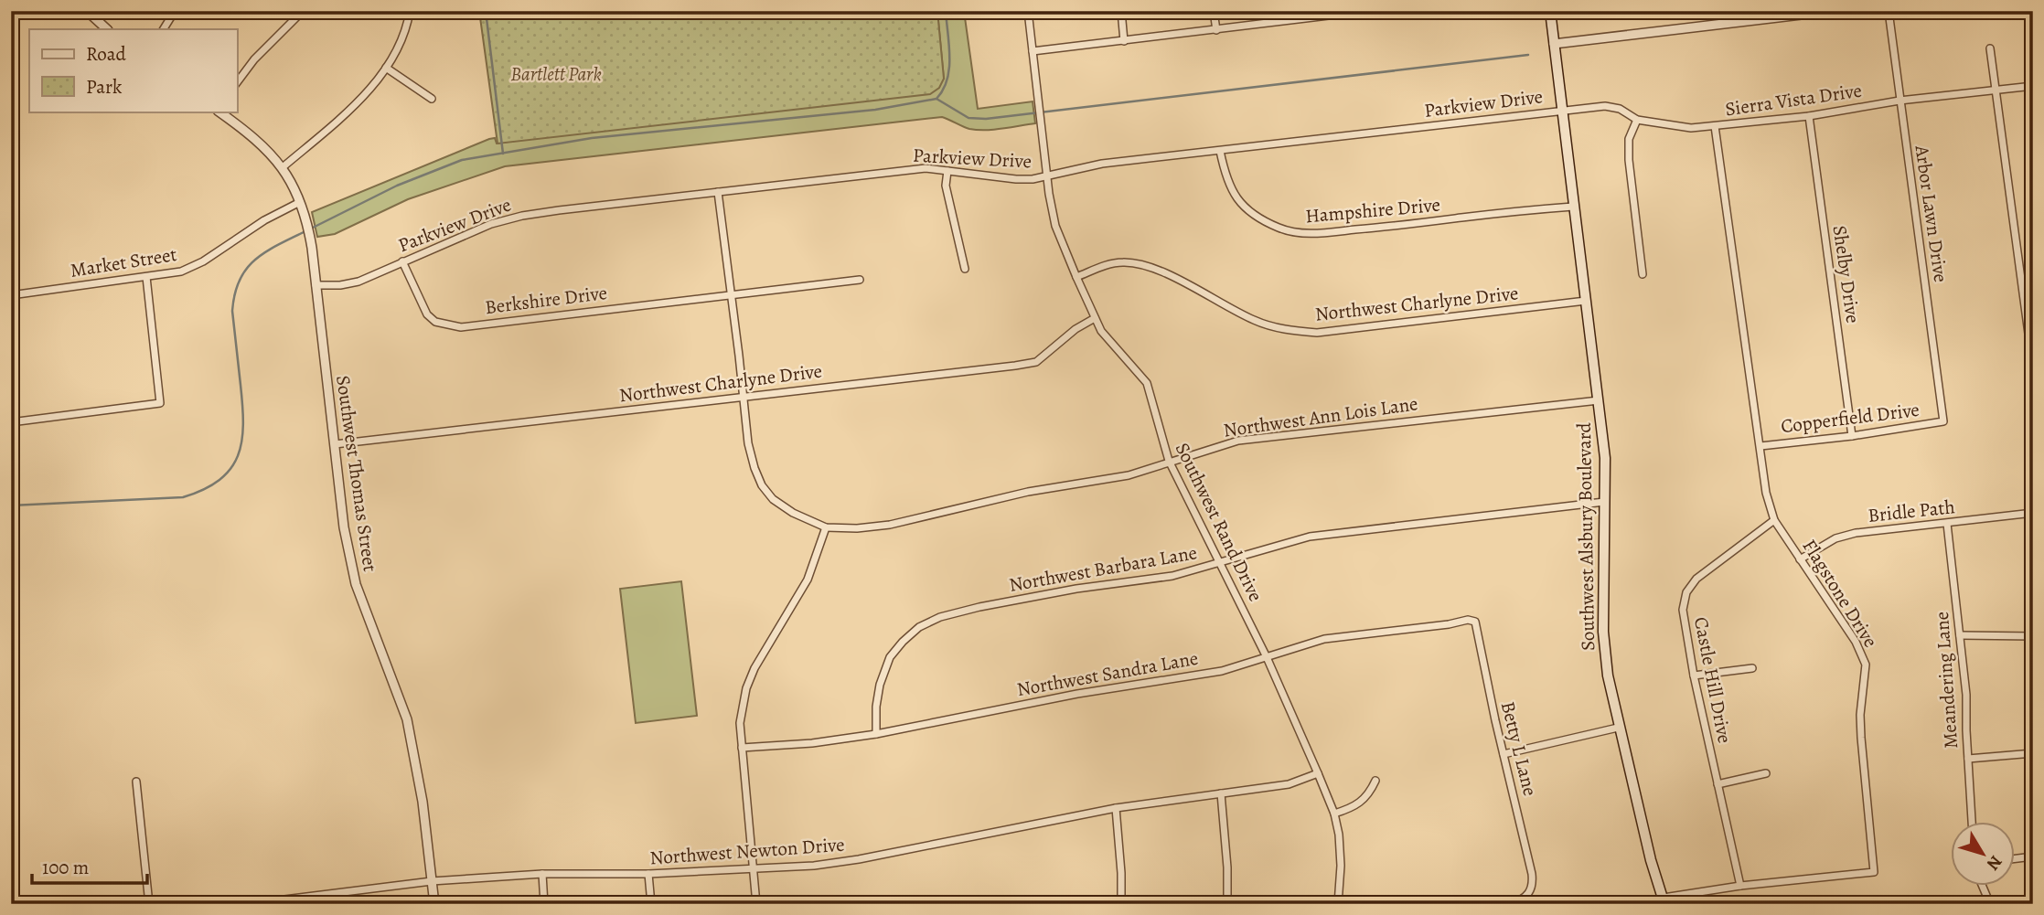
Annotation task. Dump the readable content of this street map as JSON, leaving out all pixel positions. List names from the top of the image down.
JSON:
{
  "streets": {
    "main road": ["Southwest Alsbury Boulevard"],
    "street": [
      "Sierra Vista Drive",
      "Parkview Drive",
      "Hampshire Drive",
      "Arbor Lawn Drive",
      "Market Street",
      "Shelby Drive",
      "Berkshire Drive",
      "Northwest Charlyne Drive",
      "Northwest Ann Lois Lane",
      "Copperfield Drive",
      "Southwest Thomas Street",
      "Bridle Path",
      "Southwest Rand Drive",
      "Northwest Barbara Lane",
      "Flagstone Drive",
      "Northwest Sandra Lane",
      "Castle Hill Drive",
      "Meandering Lane",
      "Betty L Lane",
      "Northwest Newton Drive"
    ]
  },
  "crossings": [
    ["Sierra Vista Drive", "Parkview Drive"],
    ["Sierra Vista Drive", "Arbor Lawn Drive"],
    ["Sierra Vista Drive", "Shelby Drive"],
    ["Sierra Vista Drive", "Southwest Alsbury Boulevard"],
    ["Sierra Vista Drive", "Flagstone Drive"],
    ["Parkview Drive", "Hampshire Drive"],
    ["Parkview Drive", "Berkshire Drive"],
    ["Parkview Drive", "Southwest Thomas Street"],
    ["Parkview Drive", "Southwest Rand Drive"],
    ["Parkview Drive", "Southwest Alsbury Boulevard"],
    ["Hampshire Drive", "Southwest Alsbury Boulevard"],
    ["Arbor Lawn Drive", "Copperfield Drive"],
    ["Market Street", "Southwest Thomas Street"],
    ["Shelby Drive", "Copperfield Drive"],
    ["Northwest Charlyne Drive", "Southwest Thomas Street"],
    ["Northwest Charlyne Drive", "Southwest Rand Drive"],
    ["Northwest Charlyne Drive", "Southwest Alsbury Boulevard"],
    ["Northwest Ann Lois Lane", "Southwest Rand Drive"],
    ["Northwest Ann Lois Lane", "Southwest Alsbury Boulevard"],
    ["Copperfield Drive", "Flagstone Drive"],
    ["Southwest Thomas Street", "Northwest Newton Drive"],
    ["Bridle Path", "Flagstone Drive"],
    ["Bridle Path", "Meandering Lane"],
    ["Southwest Rand Drive", "Northwest Barbara Lane"],
    ["Southwest Rand Drive", "Northwest Sandra Lane"],
    ["Southwest Rand Drive", "Northwest Newton Drive"],
    ["Southwest Alsbury Boulevard", "Northwest Barbara Lane"],
    ["Southwest Alsbury Boulevard", "Flagstone Drive"],
    ["Northwest Barbara Lane", "Northwest Sandra Lane"],
    ["Flagstone Drive", "Castle Hill Drive"],
    ["Northwest Sandra Lane", "Betty L Lane"]
  ],
  "parks": ["Bartlett Park"],
  "legend": ["Road", "Park"],
  "scale_bar": "100 m",
  "north": "bottom right"
}
